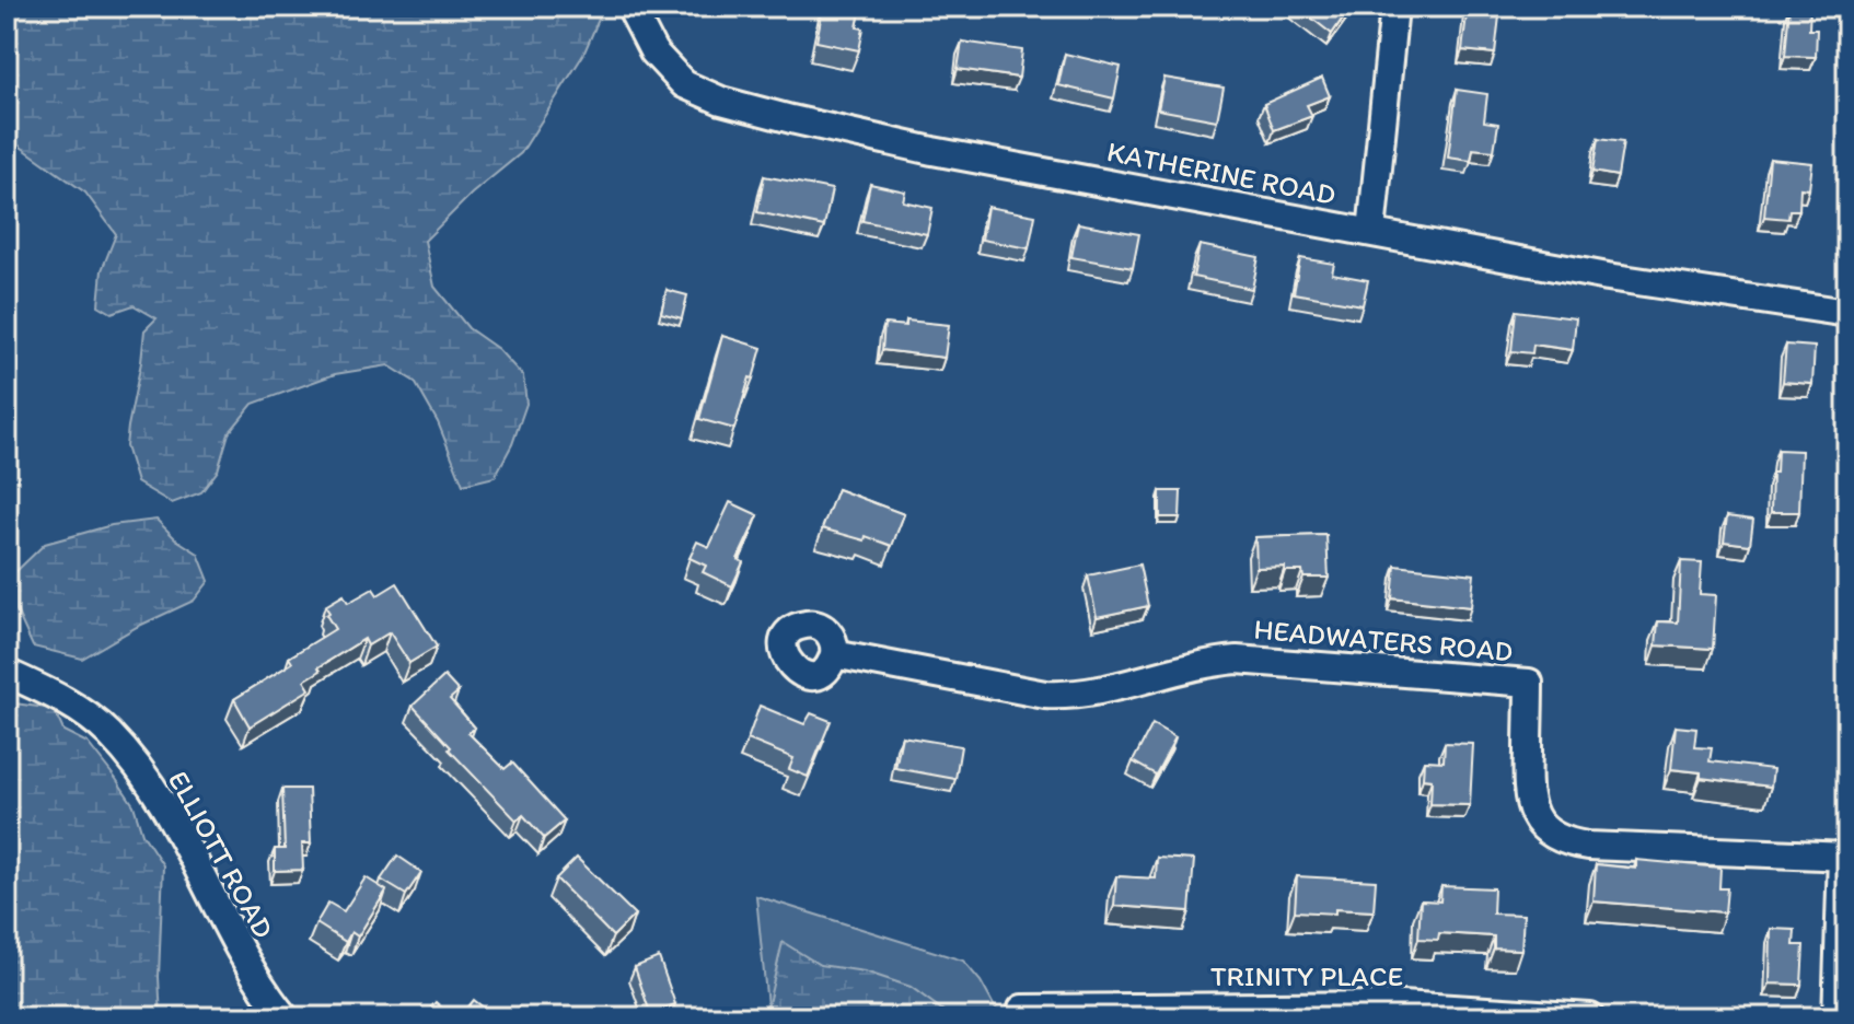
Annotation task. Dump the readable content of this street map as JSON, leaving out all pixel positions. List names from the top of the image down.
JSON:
{
  "streets": {
    "street": [
      "KATHERINE ROAD",
      "HEADWATERS ROAD",
      "ELLIOTT ROAD",
      "TRINITY PLACE"
    ]
  }
}
